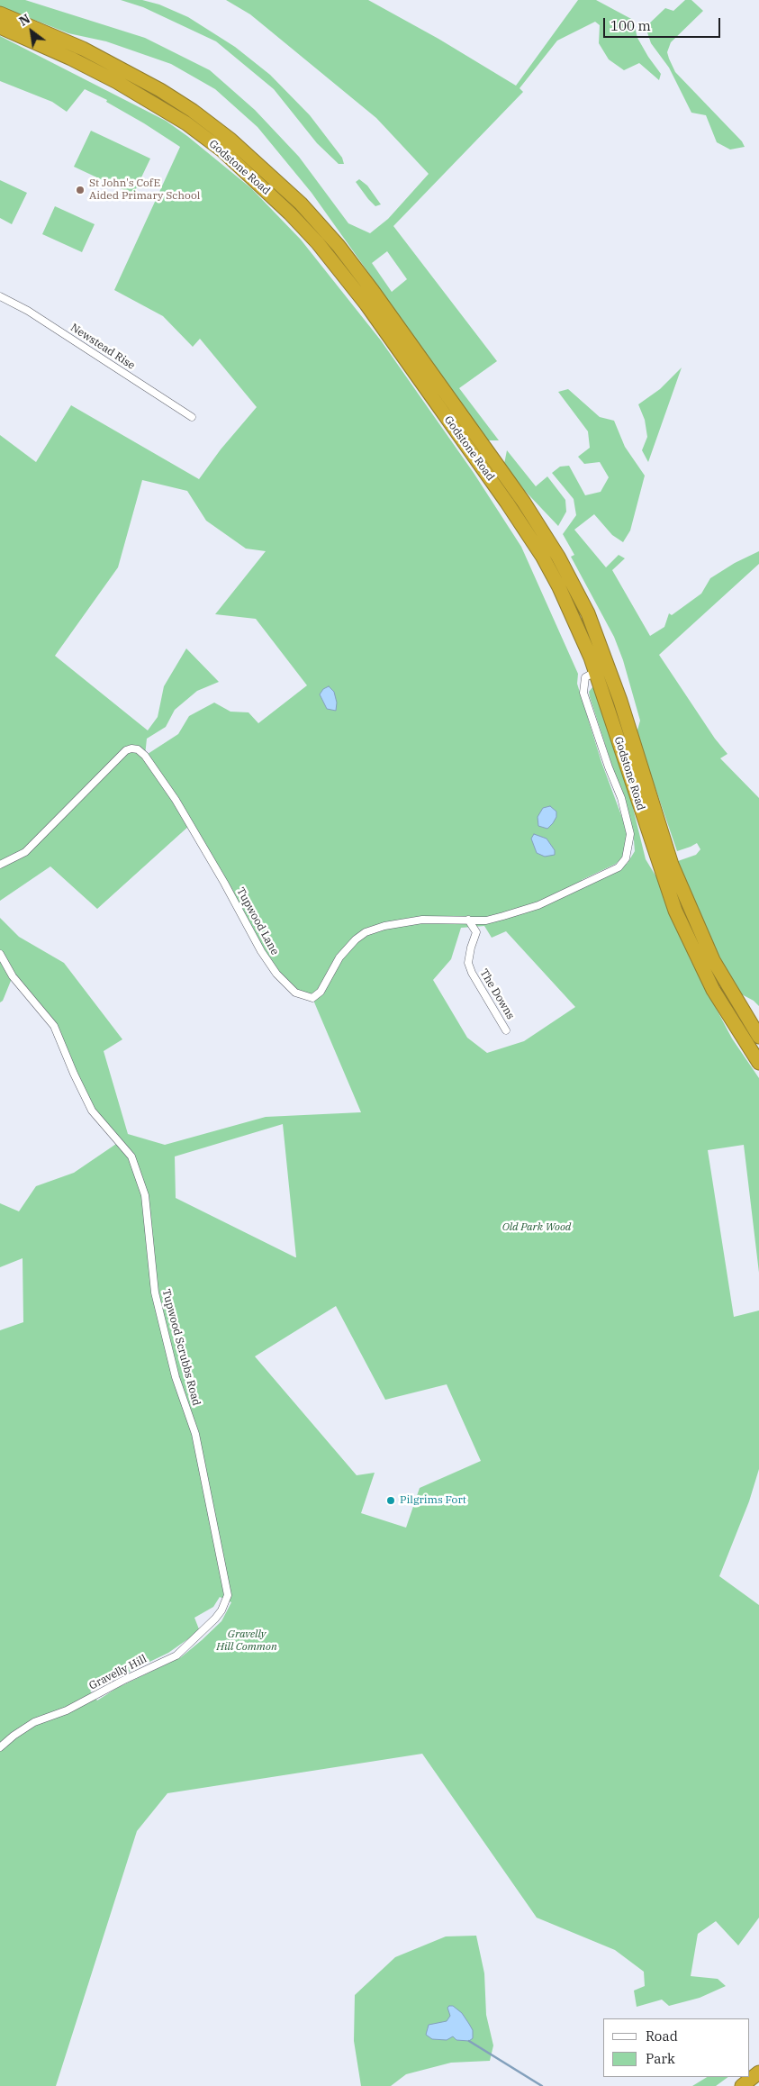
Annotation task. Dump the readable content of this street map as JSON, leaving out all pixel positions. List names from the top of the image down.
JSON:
{
  "streets": {
    "highway": ["Godstone Road"],
    "street": [
      "Newstead Rise",
      "Tupwood Lane",
      "The Downs",
      "Tupwood Scrubbs Road",
      "Gravelly Hill"
    ]
  },
  "crossings": [
    ["Godstone Road", "Tupwood Lane"],
    ["Tupwood Lane", "The Downs"],
    ["Tupwood Scrubbs Road", "Gravelly Hill"]
  ],
  "parks": ["Old Park Wood", "Gravelly Hill Common"],
  "places": ["St John's CofE Aided Primary School", "Pilgrims Fort"],
  "legend": ["Road", "Park"],
  "scale_bar": "100 m",
  "north": "top left"
}
